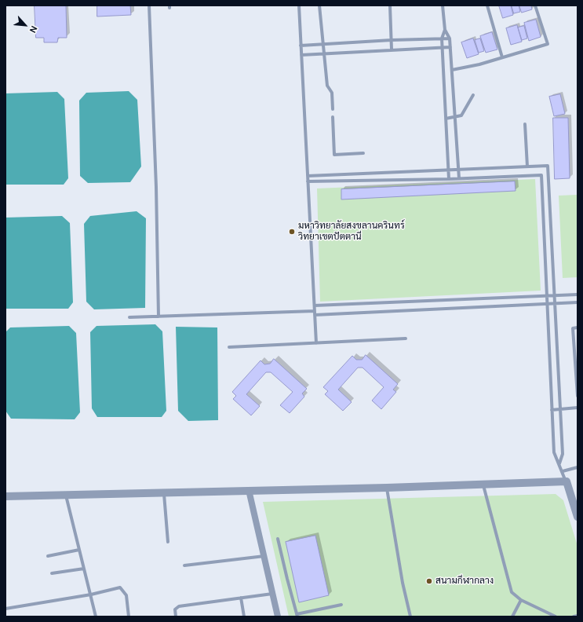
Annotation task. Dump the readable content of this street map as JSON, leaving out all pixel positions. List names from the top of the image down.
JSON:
{
  "places": ["มหาวิทยาลัยสงขลานครินทร์ วิทยาเขตปัตตานี", "สนามกีฬากลาง"],
  "north": "bottom right"
}
